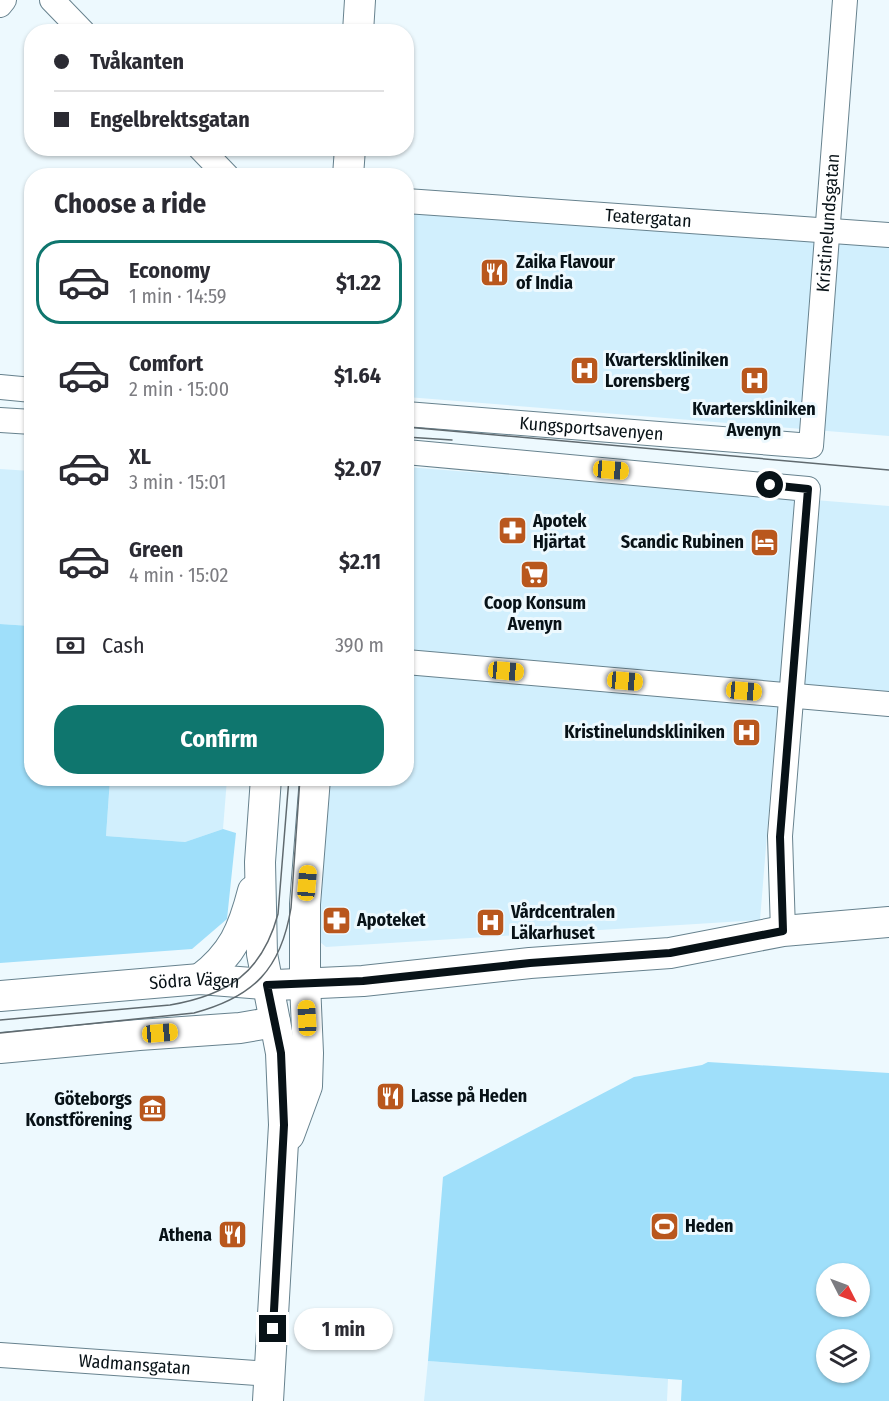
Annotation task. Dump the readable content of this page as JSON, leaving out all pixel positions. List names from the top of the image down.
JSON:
{
  "streets": {
    "street": [
      "Teatergatan",
      "Kristinelundsgatan",
      "Kungsportsavenyen",
      "Södra Vägen",
      "Wadmansgatan"
    ]
  },
  "crossings": [
    ["Teatergatan", "Kristinelundsgatan"],
    ["Kristinelundsgatan", "Kungsportsavenyen"]
  ],
  "places": {
    "restaurant": ["Zaika Flavour of India", "Lasse på Heden", "Athena"],
    "hospital": [
      "Kvarterskliniken Lorensberg",
      "Kvarterskliniken Avenyn",
      "Kristinelundskliniken",
      "Vårdcentralen Läkarhuset"
    ],
    "pharmacy": ["Apotek Hjärtat", "Apoteket"],
    "hotel": ["Scandic Rubinen"],
    "supermarket": ["Coop Konsum Avenyn"],
    "museum": ["Göteborgs Konstförening"],
    "sports": ["Heden"]
  },
  "north": "bottom right",
  "page": {
    "banner": ["Tvåkanten", "Engelbrektsgatan"],
    "heading": "Choose a ride",
    "list": [
      {
        "name": "Economy",
        "note": "1 min · 14:59",
        "value": "$1.22"
      },
      {
        "name": "Comfort",
        "note": "2 min · 15:00",
        "value": "$1.64"
      },
      {
        "name": "XL",
        "note": "3 min · 15:01",
        "value": "$2.07"
      },
      {
        "name": "Green",
        "note": "4 min · 15:02",
        "value": "$2.11"
      }
    ],
    "pay": ["Cash", "390 m"],
    "buttons": "Confirm",
    "bubble": "1 min"
  }
}
